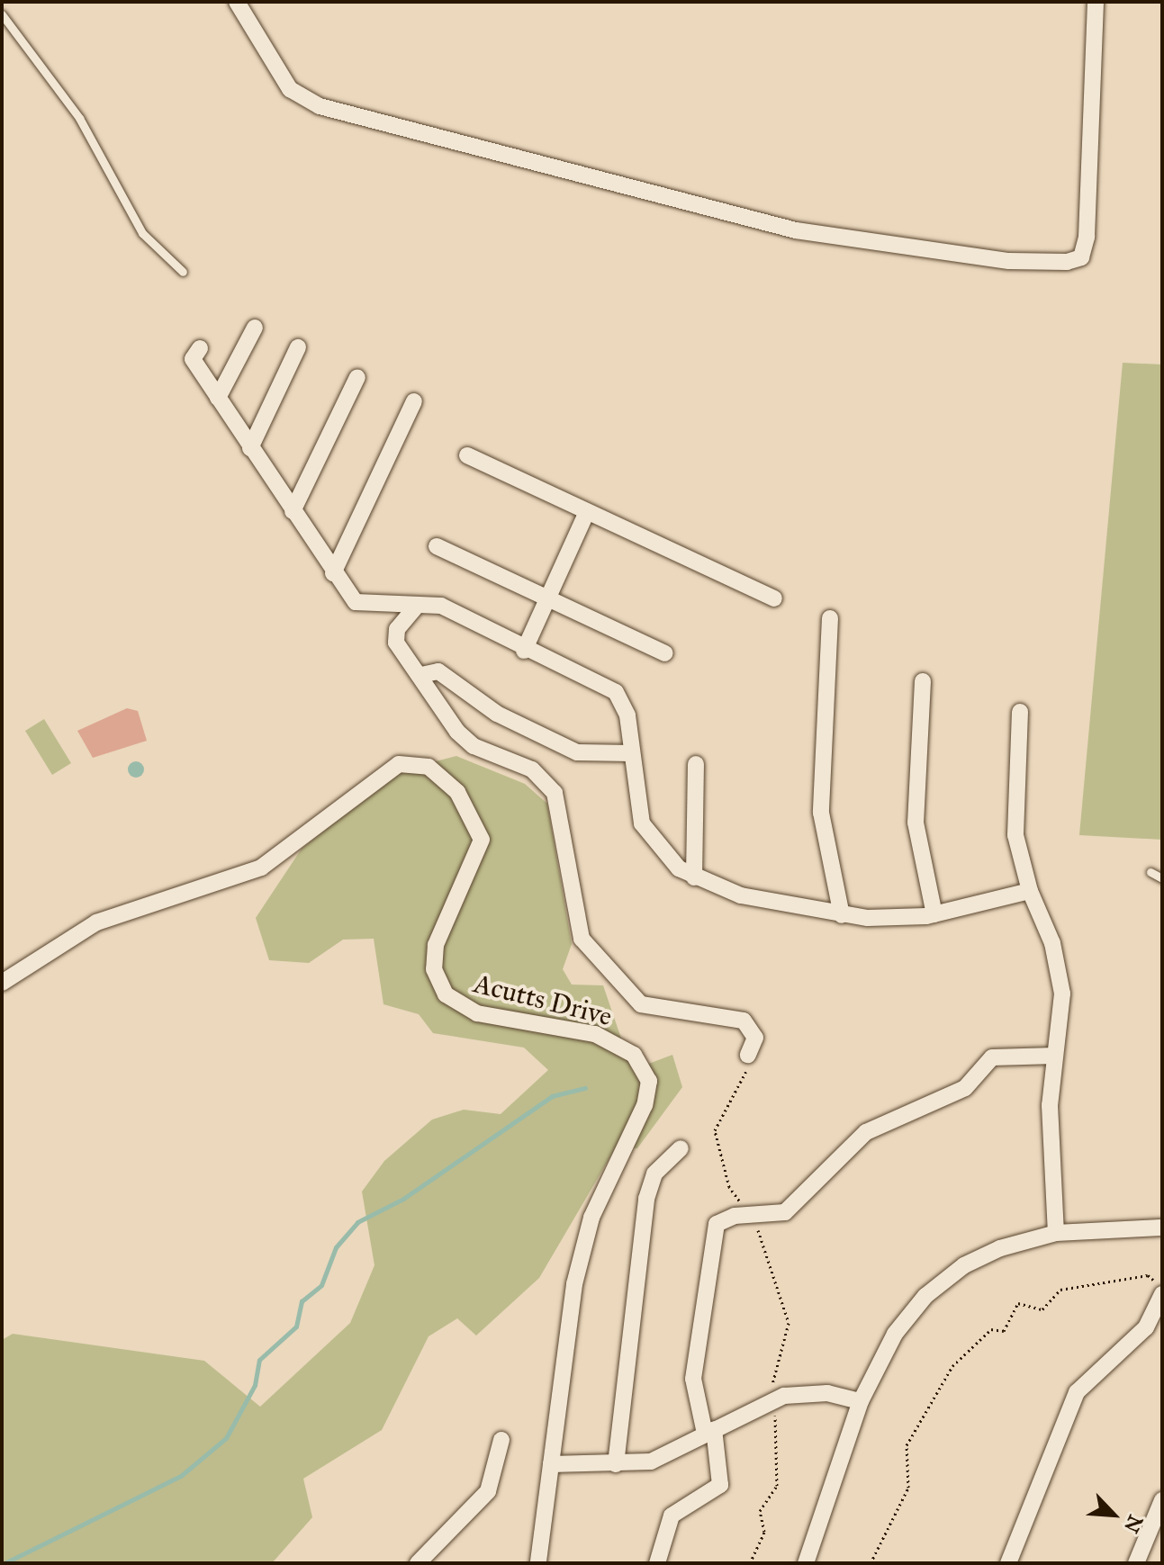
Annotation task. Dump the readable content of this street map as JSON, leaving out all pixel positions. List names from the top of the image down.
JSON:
{
  "streets": {
    "street": ["Acutts Drive"]
  },
  "north": "bottom right"
}
